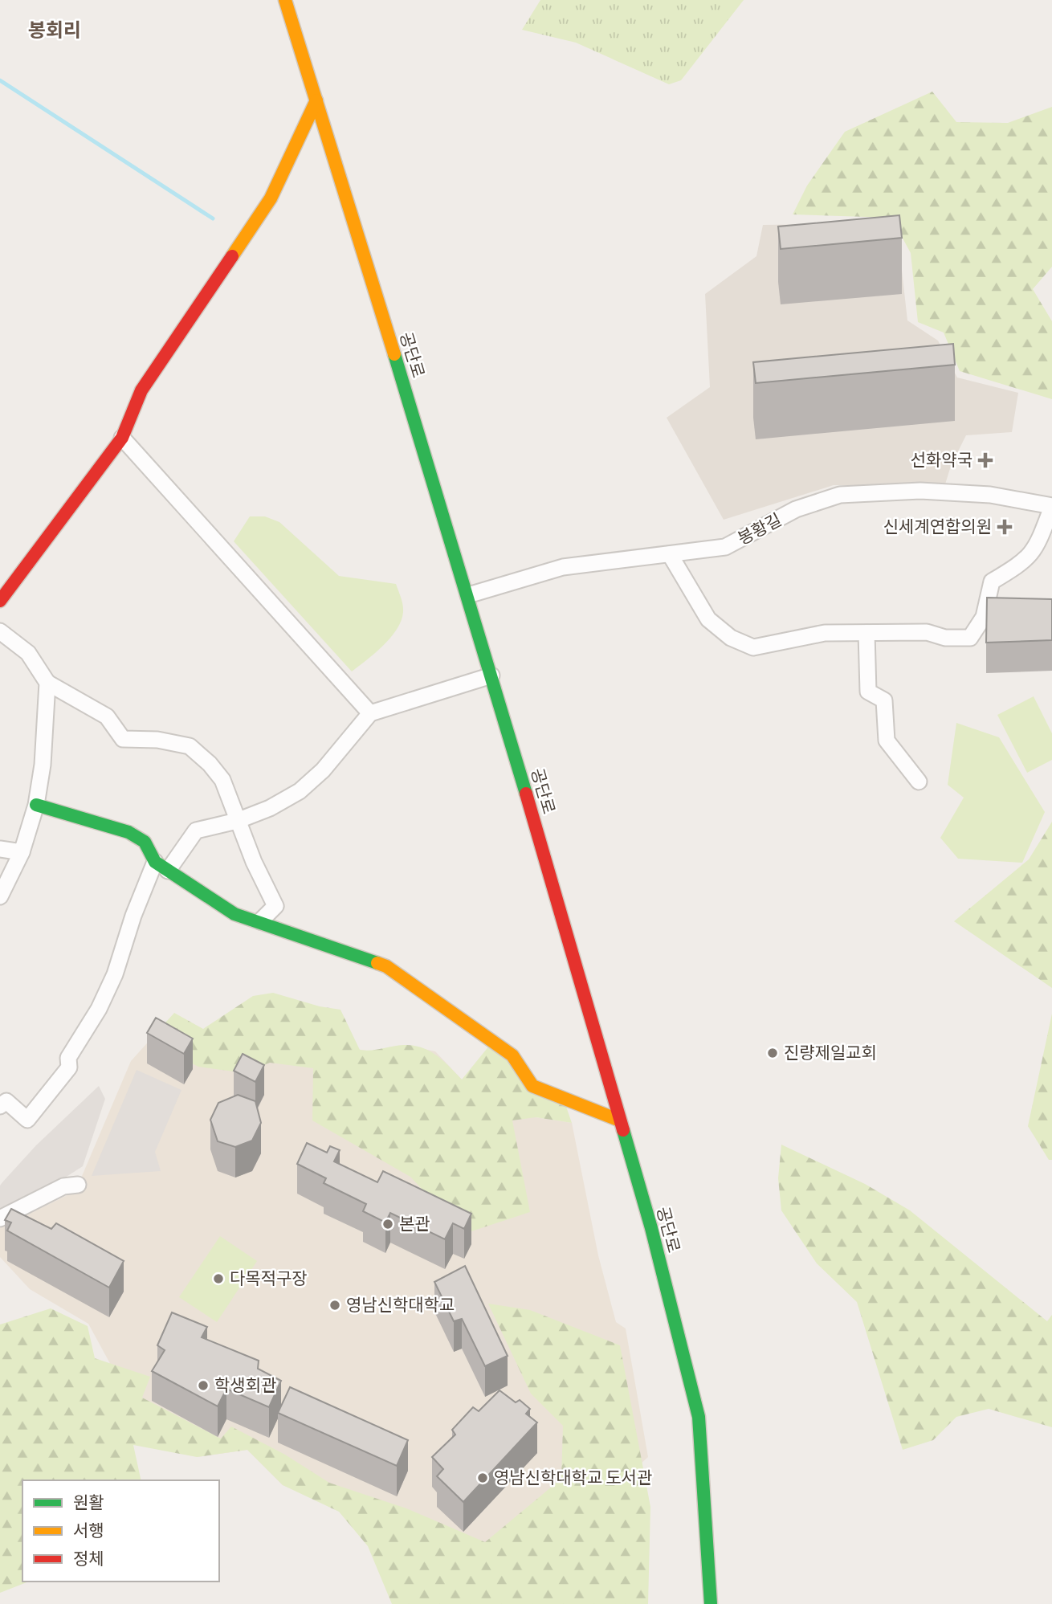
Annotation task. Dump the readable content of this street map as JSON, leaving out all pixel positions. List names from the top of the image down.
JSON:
{
  "streets": {
    "street": ["공단로", "봉황길"]
  },
  "crossings": [
    ["공단로", "봉황길"]
  ],
  "districts": ["봉회리"],
  "places": {
    "health": ["선화약국", "신세계연합의원"],
    "other": [
      "진량제일교회",
      "본관",
      "다목적구장",
      "영남신학대학교",
      "학생회관",
      "영남신학대학교 도서관"
    ]
  },
  "legend": ["원활", "서행", "정체"]
}
